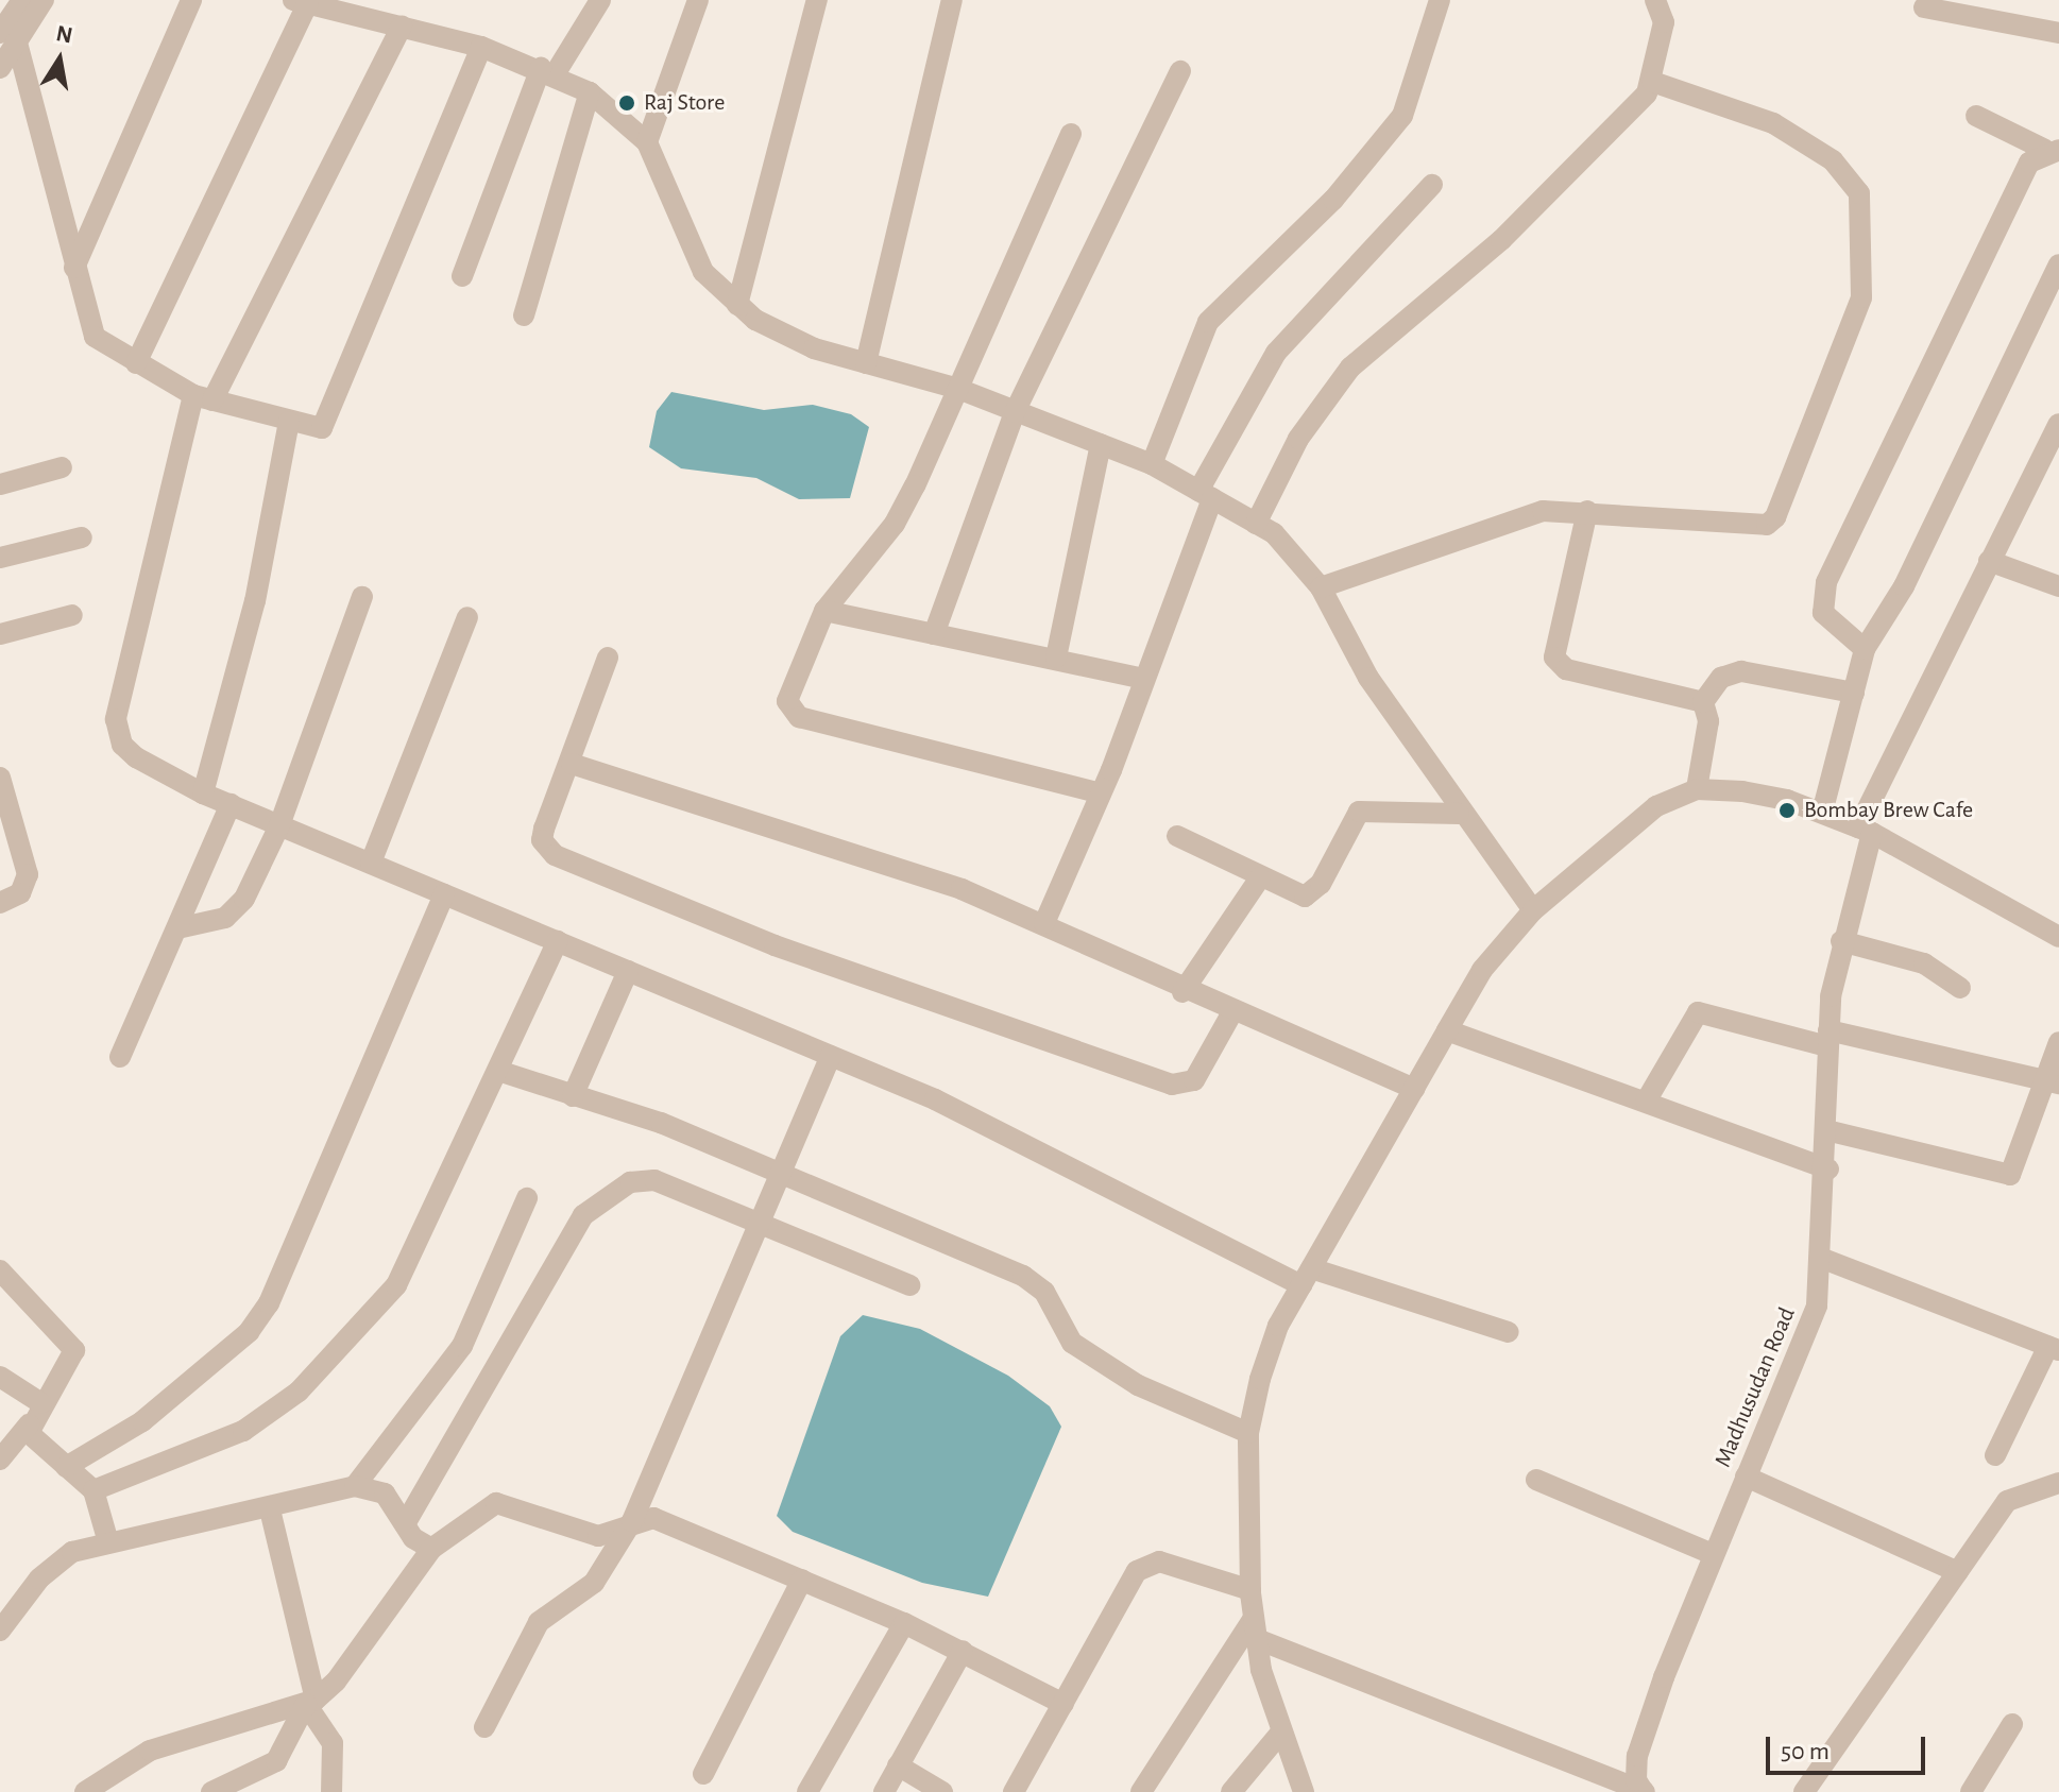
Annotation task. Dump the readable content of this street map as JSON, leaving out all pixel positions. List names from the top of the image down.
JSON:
{
  "streets": {
    "street": ["Madhusudan Road"]
  },
  "places": ["Raj Store", "Bombay Brew Cafe"],
  "scale_bar": "50 m",
  "north": "top"
}
